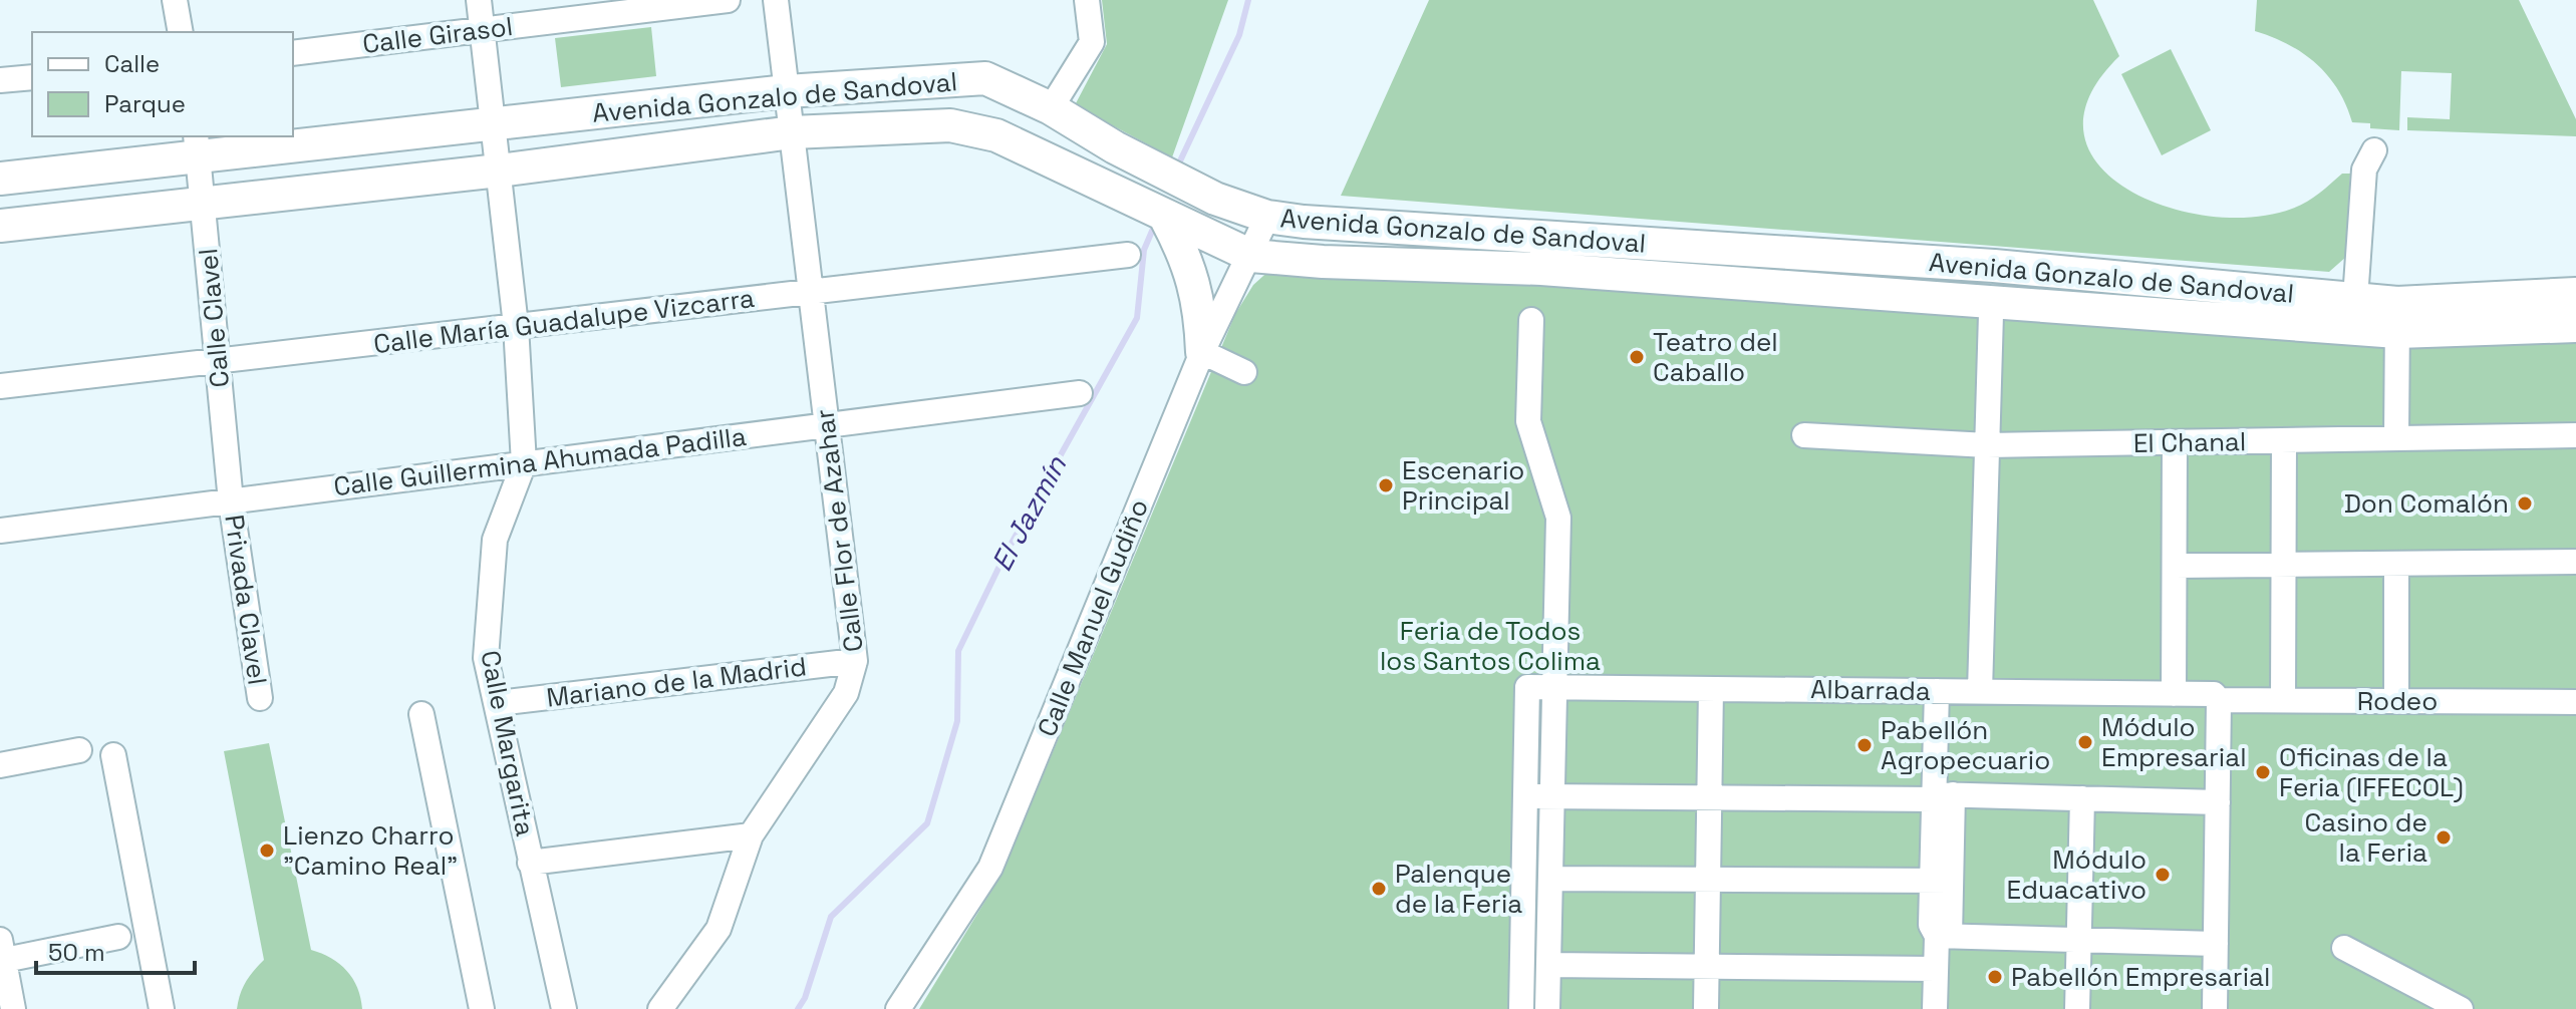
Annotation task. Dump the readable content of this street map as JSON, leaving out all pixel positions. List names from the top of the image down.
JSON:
{
  "streets": {
    "main road": ["Avenida Gonzalo de Sandoval"],
    "street": [
      "Calle Girasol",
      "Calle Clavel",
      "Calle María Guadalupe Vizcarra",
      "El Chanal",
      "Calle Guillermina Ahumada Padilla",
      "Calle Flor de Azahar",
      "Privada Clavel",
      "Calle Manuel Gudiño",
      "Mariano de la Madrid",
      "Albarrada",
      "Rodeo",
      "Calle Margarita"
    ]
  },
  "crossings": [
    ["Calle Girasol", "Calle Margarita"],
    ["Avenida Gonzalo de Sandoval", "Calle Clavel"],
    ["Avenida Gonzalo de Sandoval", "Calle Flor de Azahar"],
    ["Avenida Gonzalo de Sandoval", "Calle Manuel Gudiño"],
    ["Avenida Gonzalo de Sandoval", "Calle Margarita"],
    ["Calle Clavel", "Calle María Guadalupe Vizcarra"],
    ["Calle Clavel", "Calle Guillermina Ahumada Padilla"],
    ["Calle Clavel", "Privada Clavel"],
    ["Calle María Guadalupe Vizcarra", "Calle Flor de Azahar"],
    ["Calle María Guadalupe Vizcarra", "Calle Margarita"],
    ["Calle Guillermina Ahumada Padilla", "Calle Flor de Azahar"],
    ["Calle Guillermina Ahumada Padilla", "Privada Clavel"],
    ["Calle Guillermina Ahumada Padilla", "Calle Margarita"],
    ["Calle Flor de Azahar", "Mariano de la Madrid"],
    ["Mariano de la Madrid", "Calle Margarita"],
    ["Albarrada", "Rodeo"]
  ],
  "water": ["El Jazmín"],
  "parks": ["Feria de Todos los Santos Colima"],
  "places": [
    "Teatro del Caballo",
    "Escenario Principal",
    "Don Comalón",
    "Módulo Empresarial",
    "Pabellón Agropecuario",
    "Oficinas de la Feria (IFFECOL)",
    "Casino de la Feria",
    "Lienzo Charro \"Camino Real\"",
    "Módulo Eduacativo",
    "Palenque de la Feria",
    "Pabellón Empresarial"
  ],
  "legend": ["Calle", "Parque"],
  "scale_bar": "50 m"
}
